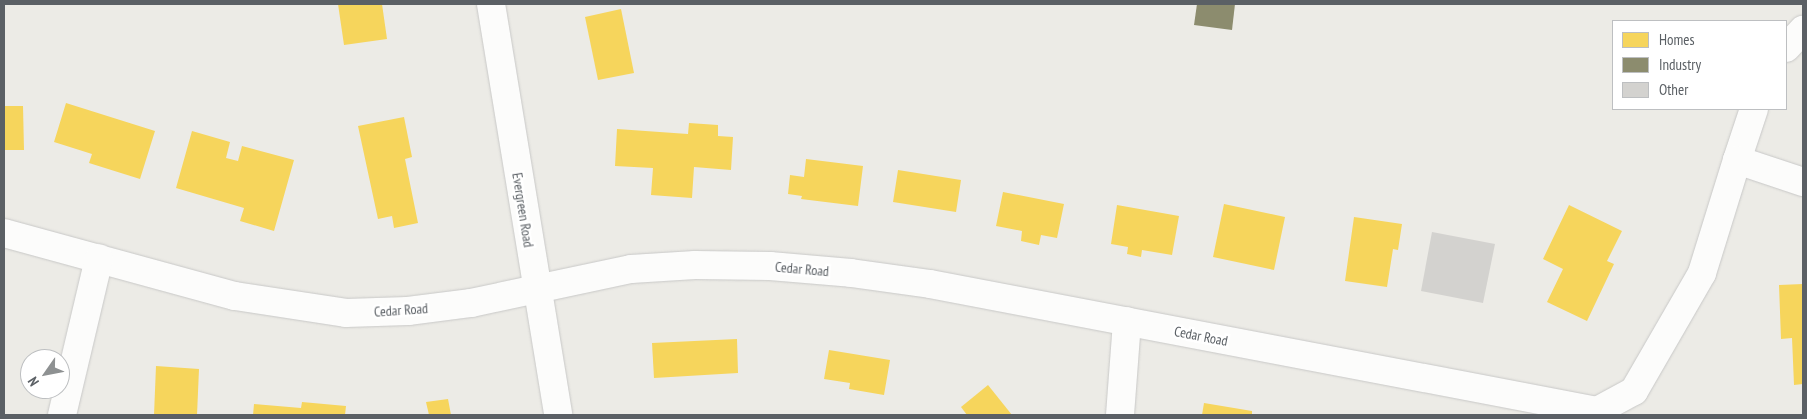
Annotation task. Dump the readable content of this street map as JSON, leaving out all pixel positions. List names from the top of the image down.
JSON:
{
  "streets": {
    "street": ["Evergreen Road", "Cedar Road"]
  },
  "crossings": [
    ["Evergreen Road", "Cedar Road"]
  ],
  "legend": ["Homes", "Industry", "Other"],
  "north": "bottom left"
}
